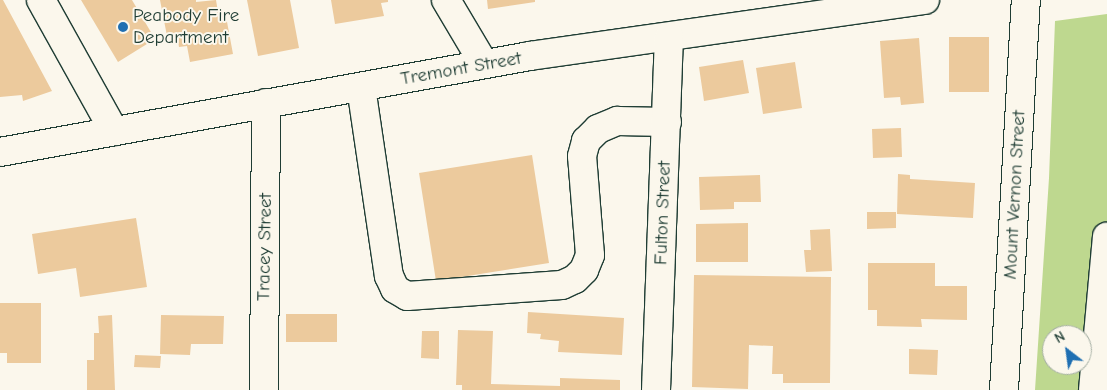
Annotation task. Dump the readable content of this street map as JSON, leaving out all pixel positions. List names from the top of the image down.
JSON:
{
  "streets": {
    "street": [
      "Tremont Street",
      "Mount Vernon Street",
      "Fulton Street",
      "Tracey Street"
    ]
  },
  "crossings": [
    ["Tremont Street", "Fulton Street"],
    ["Tremont Street", "Tracey Street"]
  ],
  "places": ["Peabody Fire Department"],
  "north": "top left"
}
